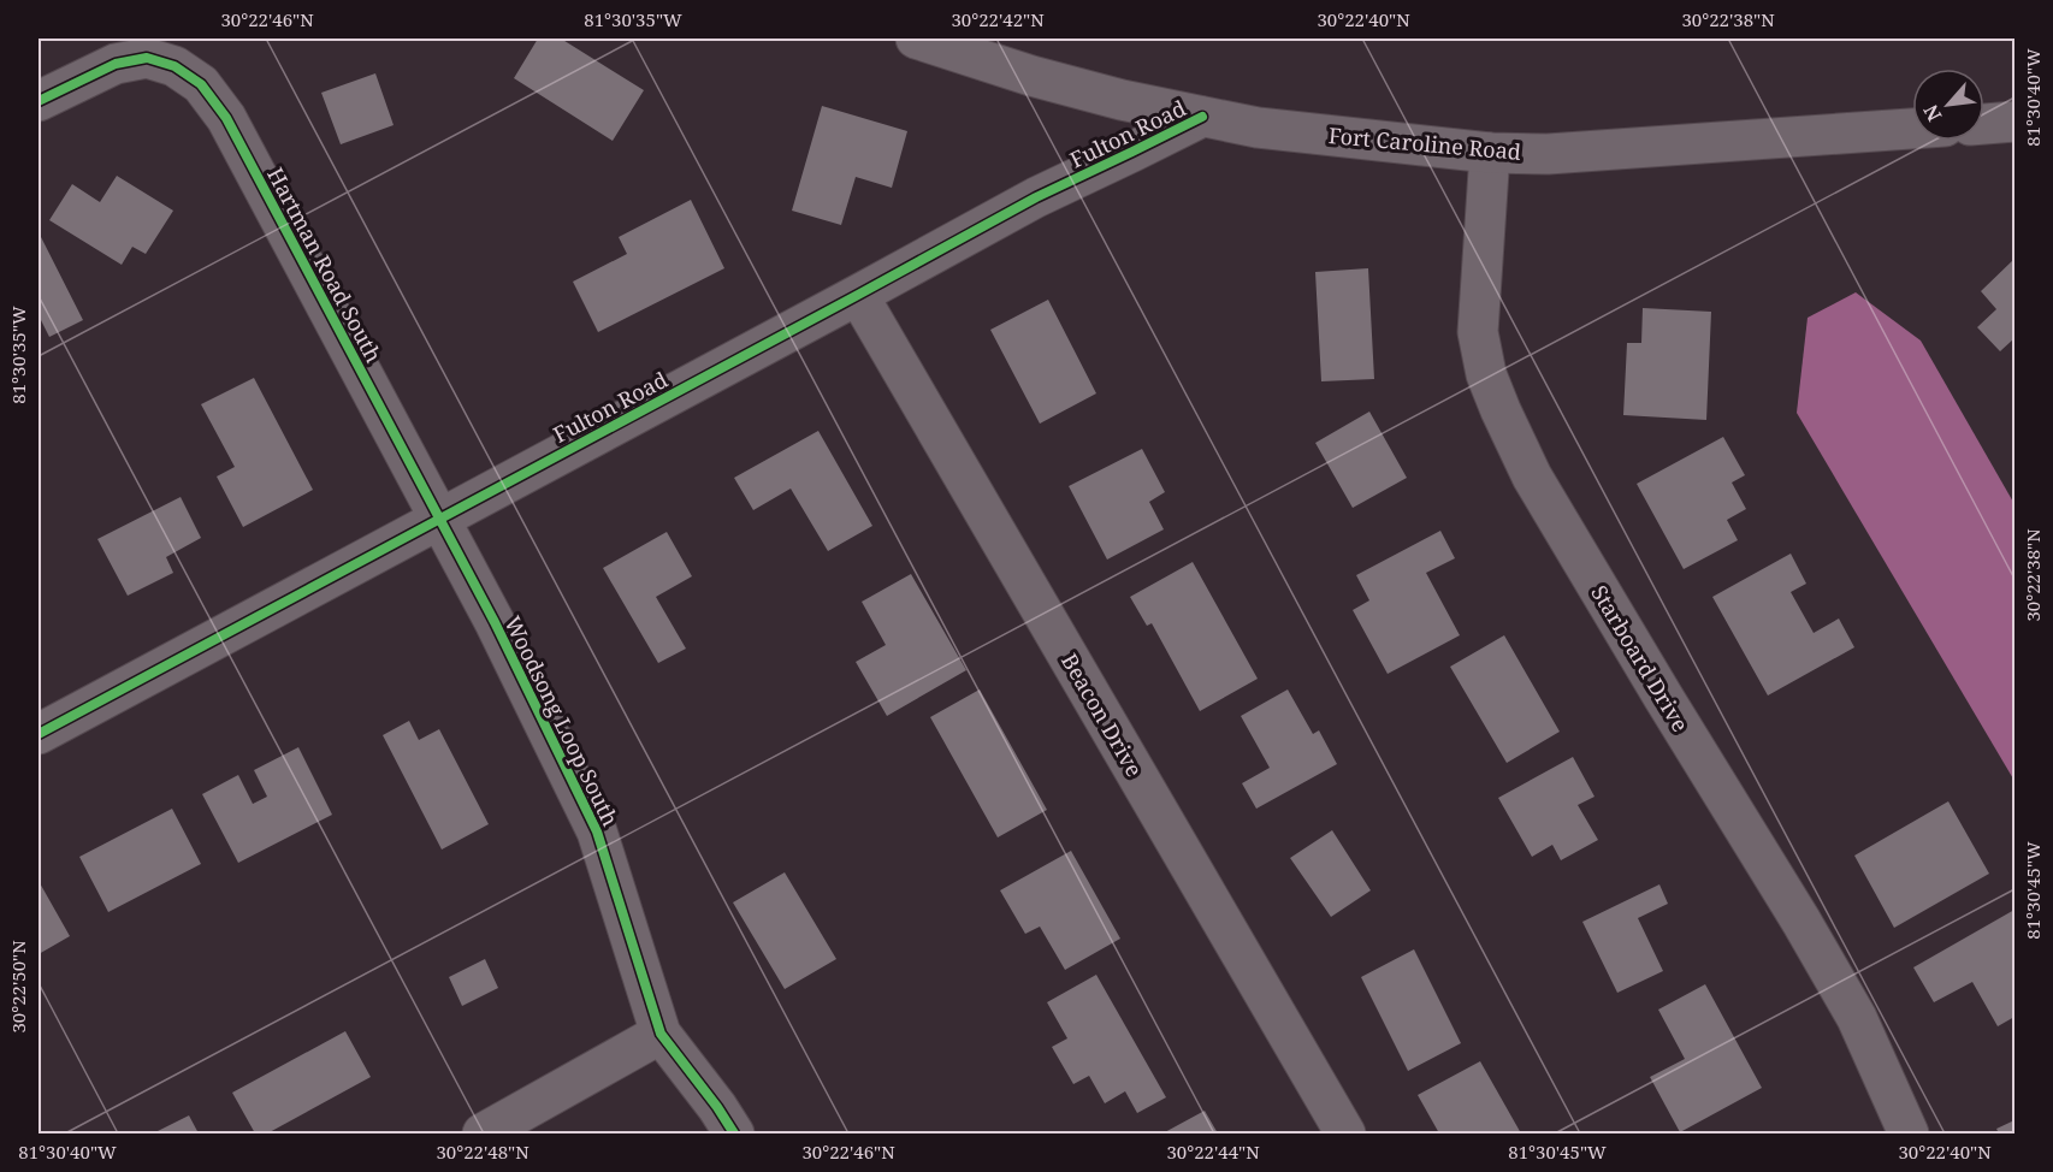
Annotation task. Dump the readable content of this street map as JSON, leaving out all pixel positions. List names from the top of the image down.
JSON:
{
  "streets": {
    "street": [
      "Fulton Road",
      "Fort Caroline Road",
      "Hartman Road South",
      "Starboard Drive",
      "Beacon Drive",
      "Woodsong Loop South"
    ]
  },
  "crossings": [
    ["Fulton Road", "Fort Caroline Road"],
    ["Fulton Road", "Hartman Road South"],
    ["Fulton Road", "Beacon Drive"],
    ["Fulton Road", "Woodsong Loop South"],
    ["Fort Caroline Road", "Starboard Drive"],
    ["Hartman Road South", "Woodsong Loop South"]
  ],
  "north": "bottom left",
  "coordinates": [
    "30°22'46\"N",
    "81°30'35\"W",
    "30°22'42\"N",
    "30°22'40\"N",
    "30°22'38\"N",
    "81°30'40\"W",
    "81°30'45\"W",
    "30°22'50\"N",
    "30°22'48\"N",
    "30°22'44\"N"
  ]
}
